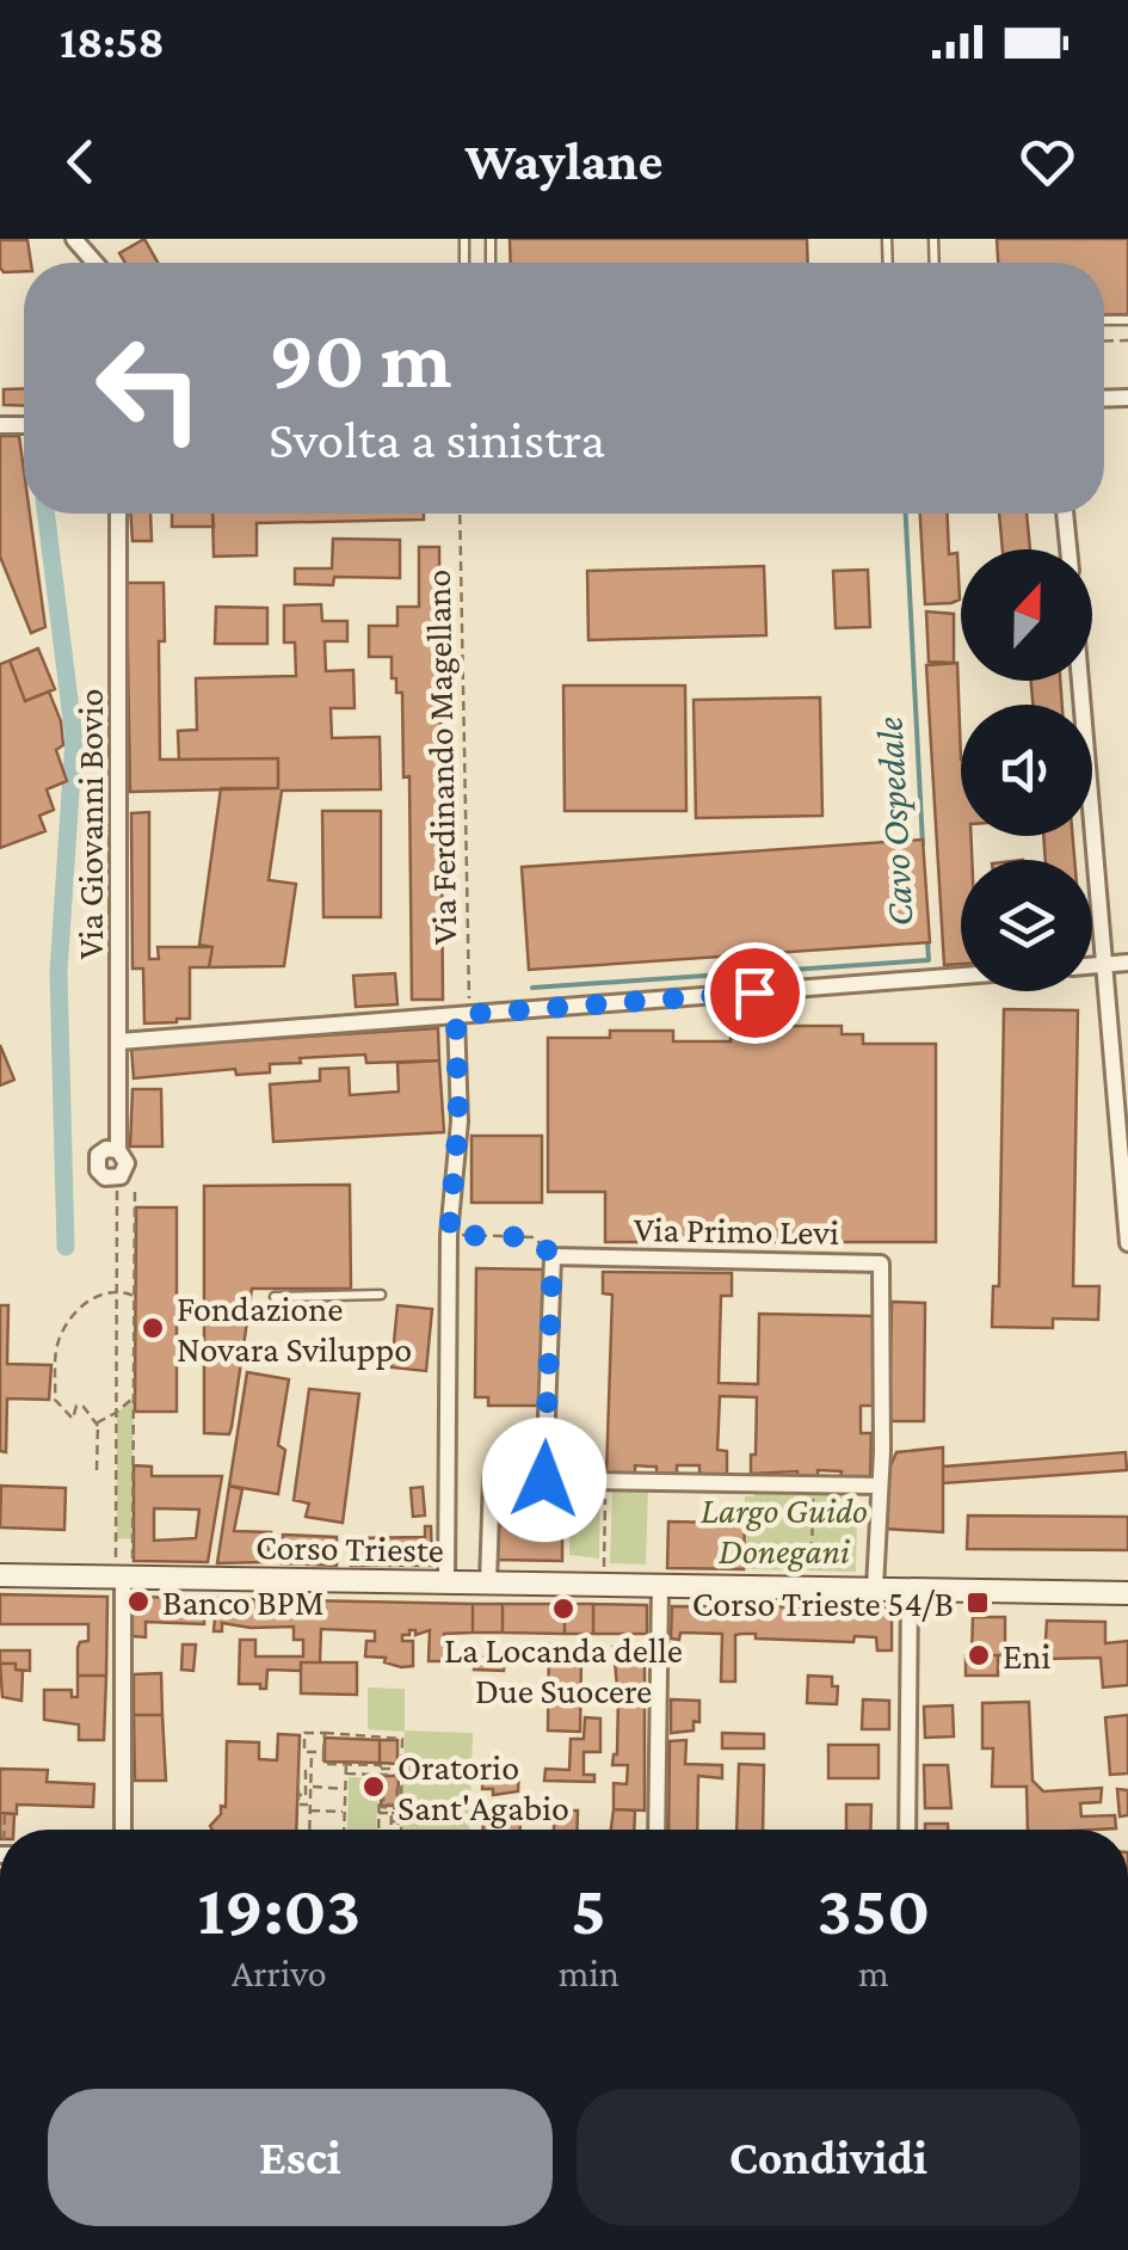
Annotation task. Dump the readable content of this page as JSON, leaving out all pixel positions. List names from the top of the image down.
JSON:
{
  "streets": {
    "main road": ["Corso Trieste"],
    "street": ["Via Giovanni Bovio", "Via Primo Levi"],
    "path": ["Via Ferdinando Magellano"]
  },
  "water": ["Cavo Ospedale"],
  "parks": ["Largo Guido Donegani"],
  "places": {
    "other": [
      "Fondazione Novara Sviluppo",
      "Banco BPM",
      "La Locanda delle Due Suocere",
      "Eni",
      "Oratorio Sant'Agabio"
    ],
    "transit": ["Corso Trieste 54/B"]
  },
  "north": "top",
  "page": {
    "status": "18:58",
    "header": "Waylane",
    "turn": ["90 m", "Svolta a sinistra"],
    "eta": [
      "19:03",
      "Arrivo",
      "5",
      "min",
      "350",
      "m"
    ],
    "buttons": ["Esci", "Condividi"]
  }
}
